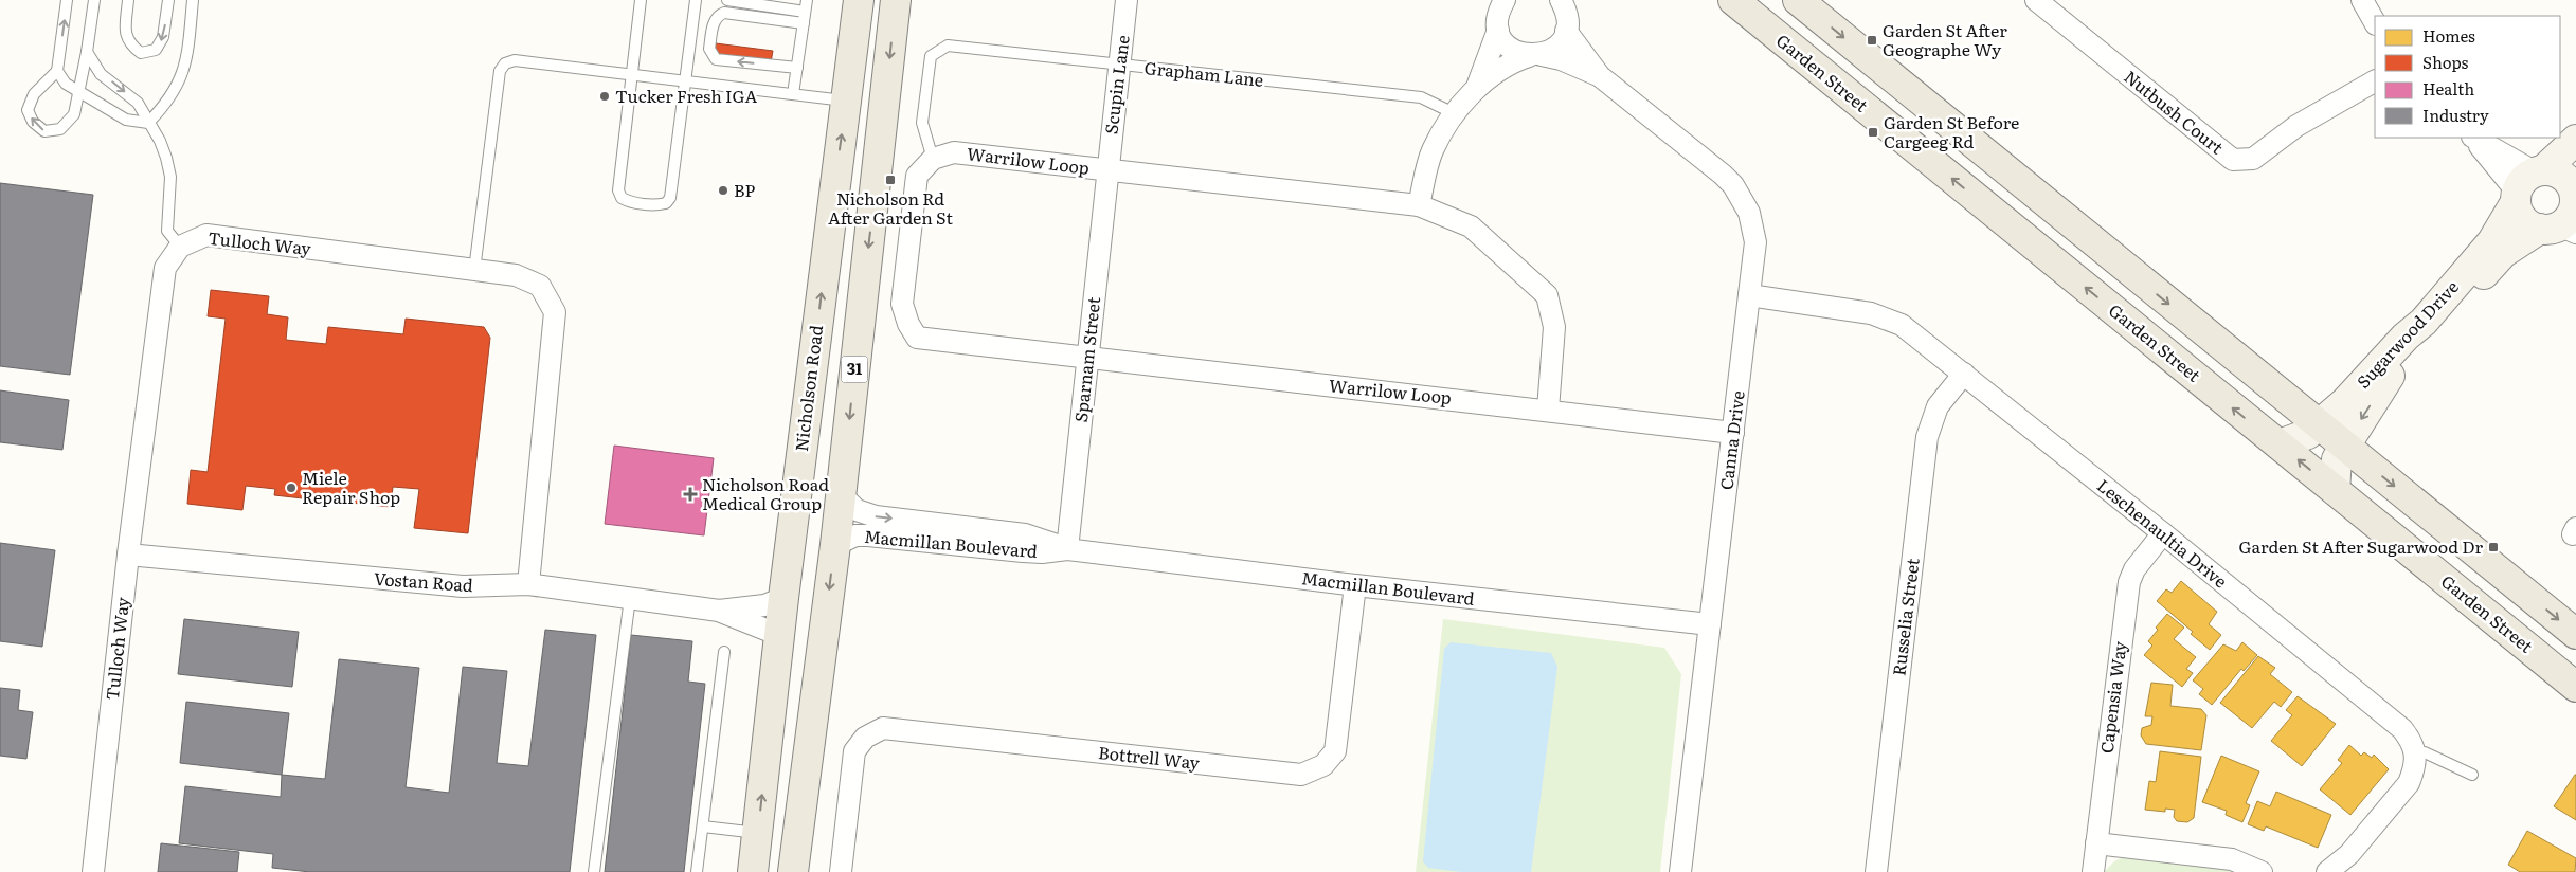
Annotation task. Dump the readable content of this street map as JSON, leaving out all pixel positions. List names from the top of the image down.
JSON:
{
  "streets": {
    "main road": ["Garden Street", "31", "Nicholson Road"],
    "street": [
      "Scupin Lane",
      "Nutbush Court",
      "Warrilow Loop",
      "Tulloch Way",
      "Sugarwood Drive",
      "Sparnam Street",
      "Canna Drive",
      "Leschenaultia Drive",
      "Macmillan Boulevard",
      "Vostan Road",
      "Russelia Street",
      "Capensia Way",
      "Bottrell Way"
    ],
    "lane": ["Grapham Lane"]
  },
  "crossings": [
    ["Garden Street", "Sugarwood Drive"],
    ["Grapham Lane", "Scupin Lane"],
    ["Grapham Lane", "Warrilow Loop"],
    ["Scupin Lane", "Warrilow Loop"],
    ["Scupin Lane", "Sparnam Street"],
    ["Warrilow Loop", "Sparnam Street"],
    ["Warrilow Loop", "Canna Drive"],
    ["Tulloch Way", "Vostan Road"],
    ["Sparnam Street", "Macmillan Boulevard"],
    ["31", "Macmillan Boulevard"],
    ["Nicholson Road", "Vostan Road"],
    ["Canna Drive", "Leschenaultia Drive"],
    ["Canna Drive", "Macmillan Boulevard"],
    ["Leschenaultia Drive", "Russelia Street"],
    ["Leschenaultia Drive", "Capensia Way"],
    ["Macmillan Boulevard", "Bottrell Way"]
  ],
  "places": {
    "transit": [
      "Garden St After Geographe Wy",
      "Garden St Before Cargeeg Rd",
      "Nicholson Rd After Garden St",
      "Garden St After Sugarwood Dr"
    ],
    "other": ["Tucker Fresh IGA", "BP", "Miele Repair Shop"],
    "health": ["Nicholson Road Medical Group"]
  },
  "legend": [
    "Homes",
    "Shops",
    "Health",
    "Industry"
  ]
}
